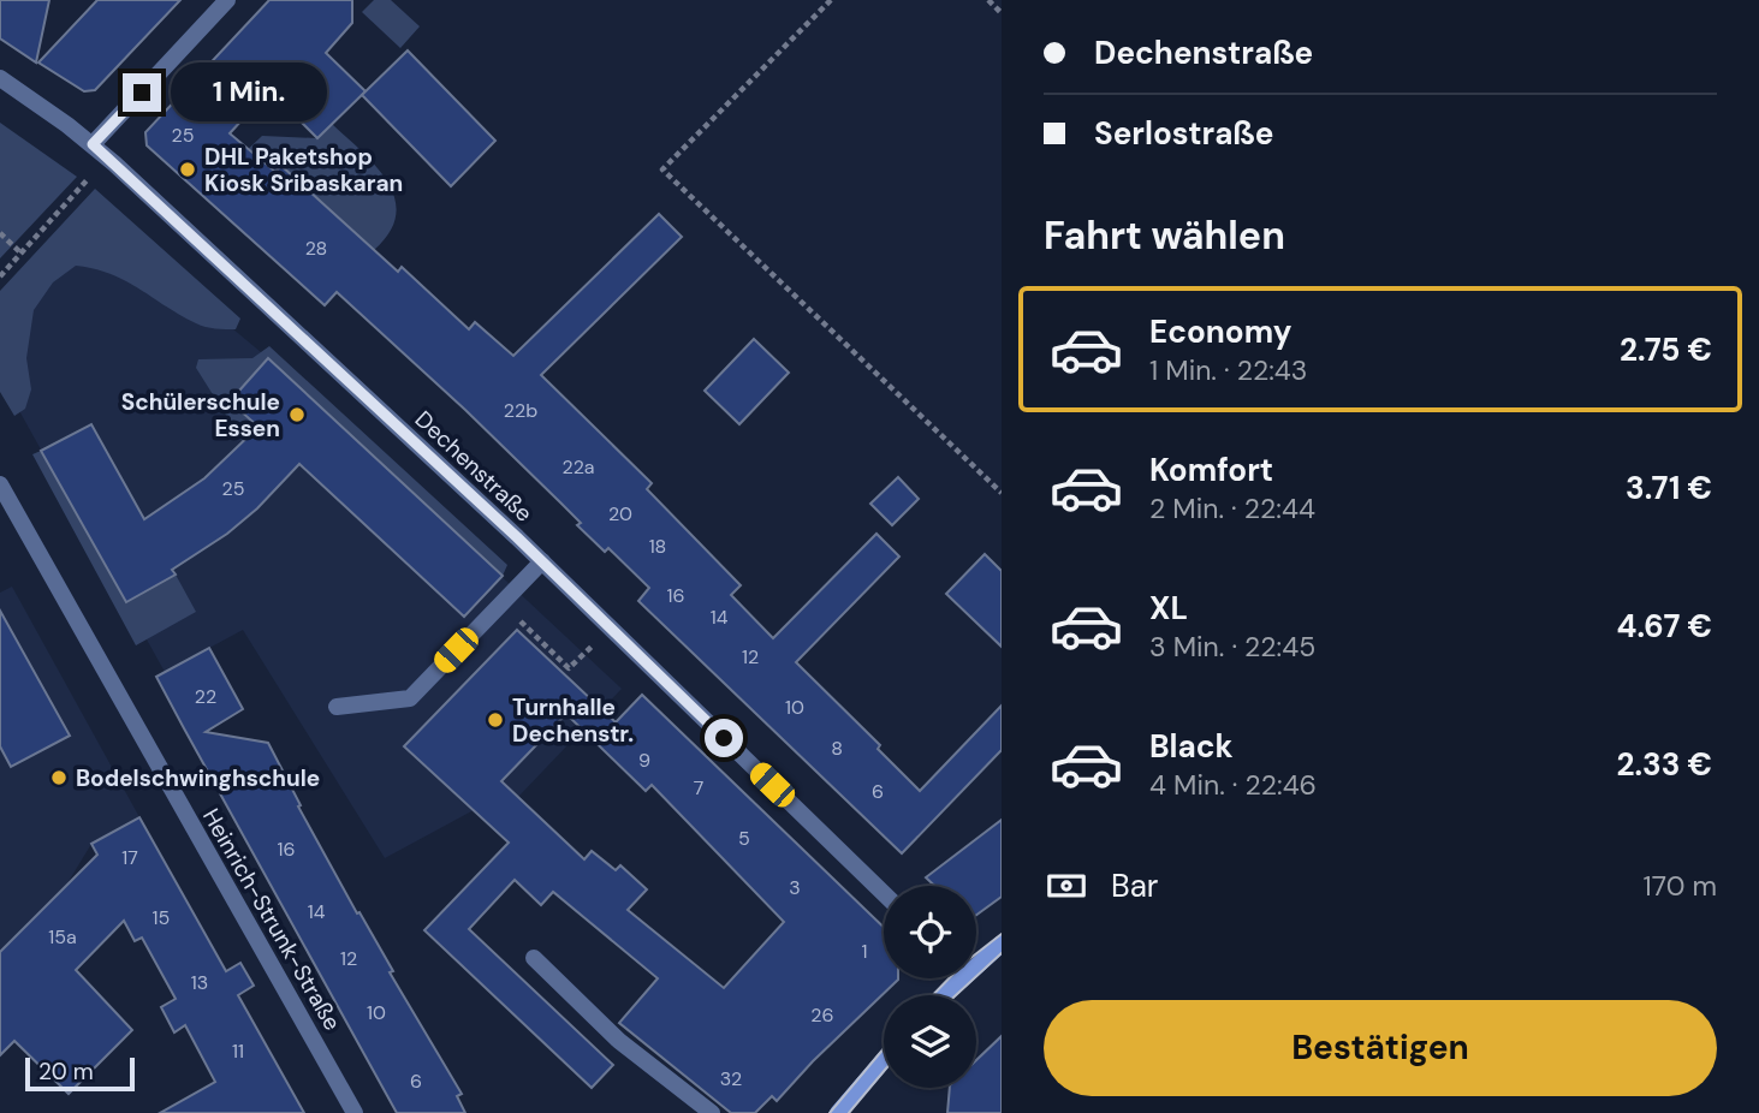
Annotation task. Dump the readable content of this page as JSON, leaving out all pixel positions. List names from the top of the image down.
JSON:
{
  "streets": {
    "street": ["Dechenstraße", "Heinrich-Strunk-Straße"]
  },
  "places": [
    "DHL Paketshop Kiosk Sribaskaran",
    "Schülerschule Essen",
    "Turnhalle Dechenstr.",
    "Bodelschwinghschule"
  ],
  "house_numbers": [
    "25",
    "28",
    "22b",
    "22a",
    "25",
    "20",
    "18",
    "16",
    "14",
    "12",
    "22",
    "10",
    "8",
    "9",
    "7",
    "6",
    "5",
    "16",
    "17",
    "3",
    "14",
    "15",
    "15a",
    "1",
    "12",
    "13",
    "10",
    "26",
    "11",
    "32",
    "6"
  ],
  "scale_bar": "20 m",
  "page": {
    "banner": ["Dechenstraße", "Serlostraße"],
    "bubble": "1 Min.",
    "heading": "Fahrt wählen",
    "list": [
      {
        "name": "Economy",
        "note": "1 Min. · 22:43",
        "value": "2.75 €"
      },
      {
        "name": "Komfort",
        "note": "2 Min. · 22:44",
        "value": "3.71 €"
      },
      {
        "name": "XL",
        "note": "3 Min. · 22:45",
        "value": "4.67 €"
      },
      {
        "name": "Black",
        "note": "4 Min. · 22:46",
        "value": "2.33 €"
      }
    ],
    "pay": ["Bar", "170 m"],
    "buttons": "Bestätigen",
    "scale": "20 m"
  }
}
